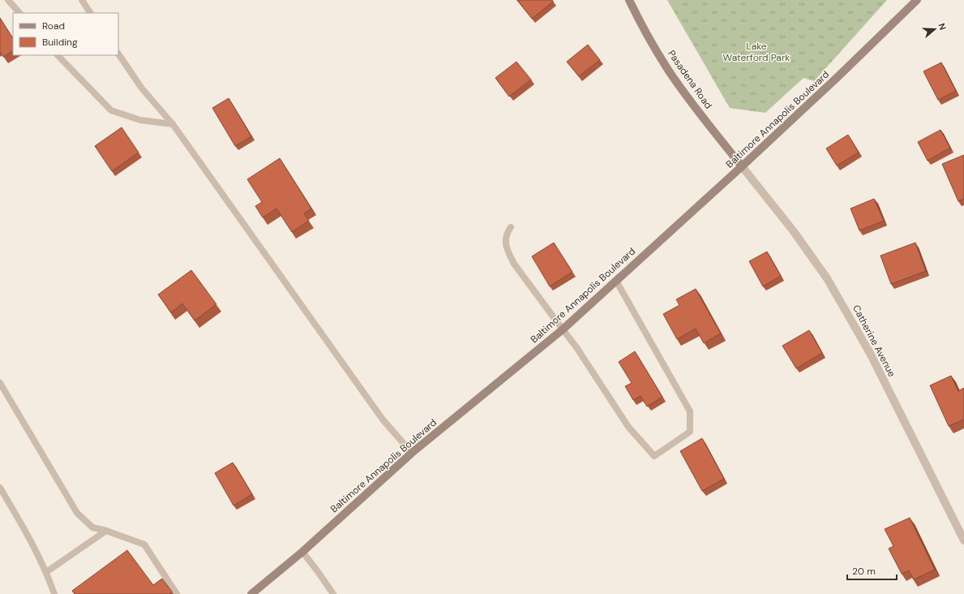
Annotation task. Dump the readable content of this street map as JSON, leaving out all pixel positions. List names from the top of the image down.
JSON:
{
  "streets": {
    "main road": ["Pasadena Road", "Baltimore Annapolis Boulevard"],
    "street": ["Catherine Avenue"]
  },
  "crossings": [
    ["Pasadena Road", "Baltimore Annapolis Boulevard"],
    ["Pasadena Road", "Catherine Avenue"],
    ["Baltimore Annapolis Boulevard", "Catherine Avenue"]
  ],
  "parks": ["Lake Waterford Park"],
  "legend": ["Road", "Building"],
  "scale_bar": "20 m",
  "north": "right"
}
